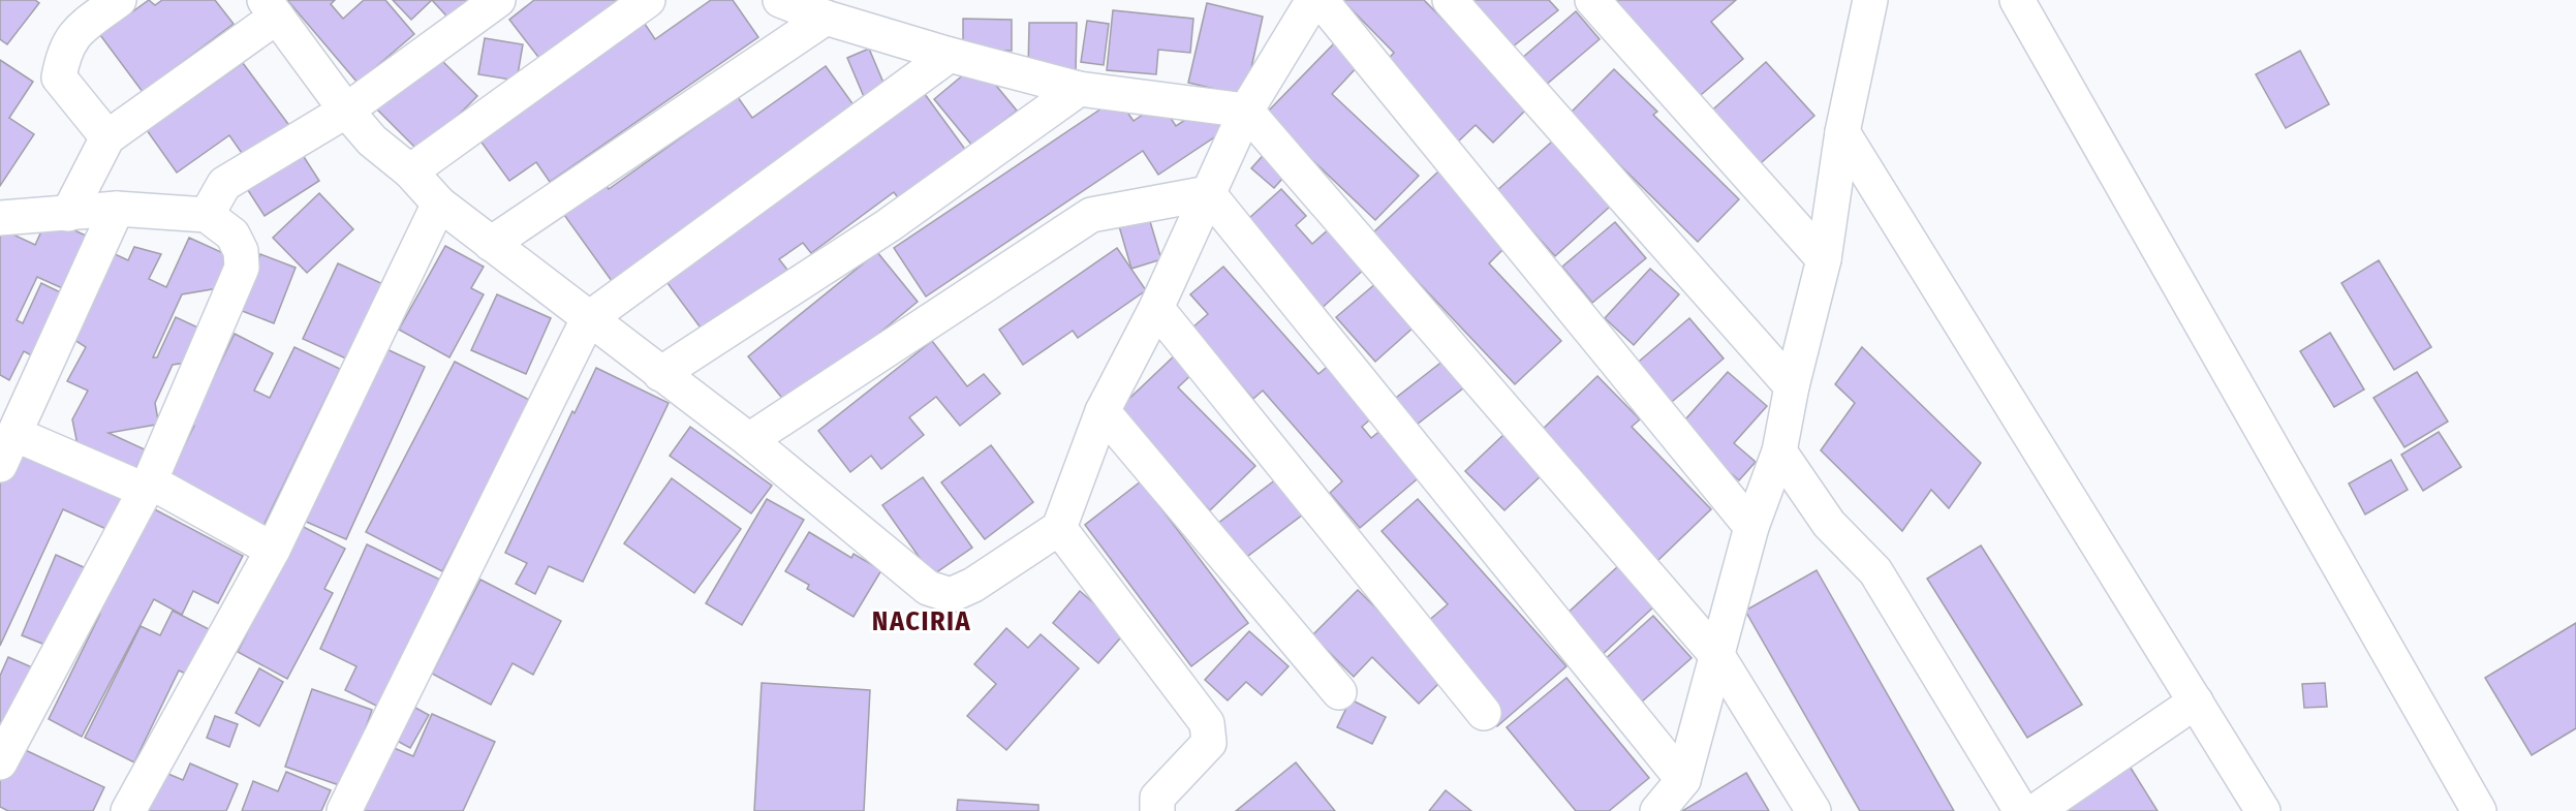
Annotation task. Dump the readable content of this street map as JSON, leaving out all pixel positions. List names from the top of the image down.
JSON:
{
  "districts": ["NACIRIA"]
}
